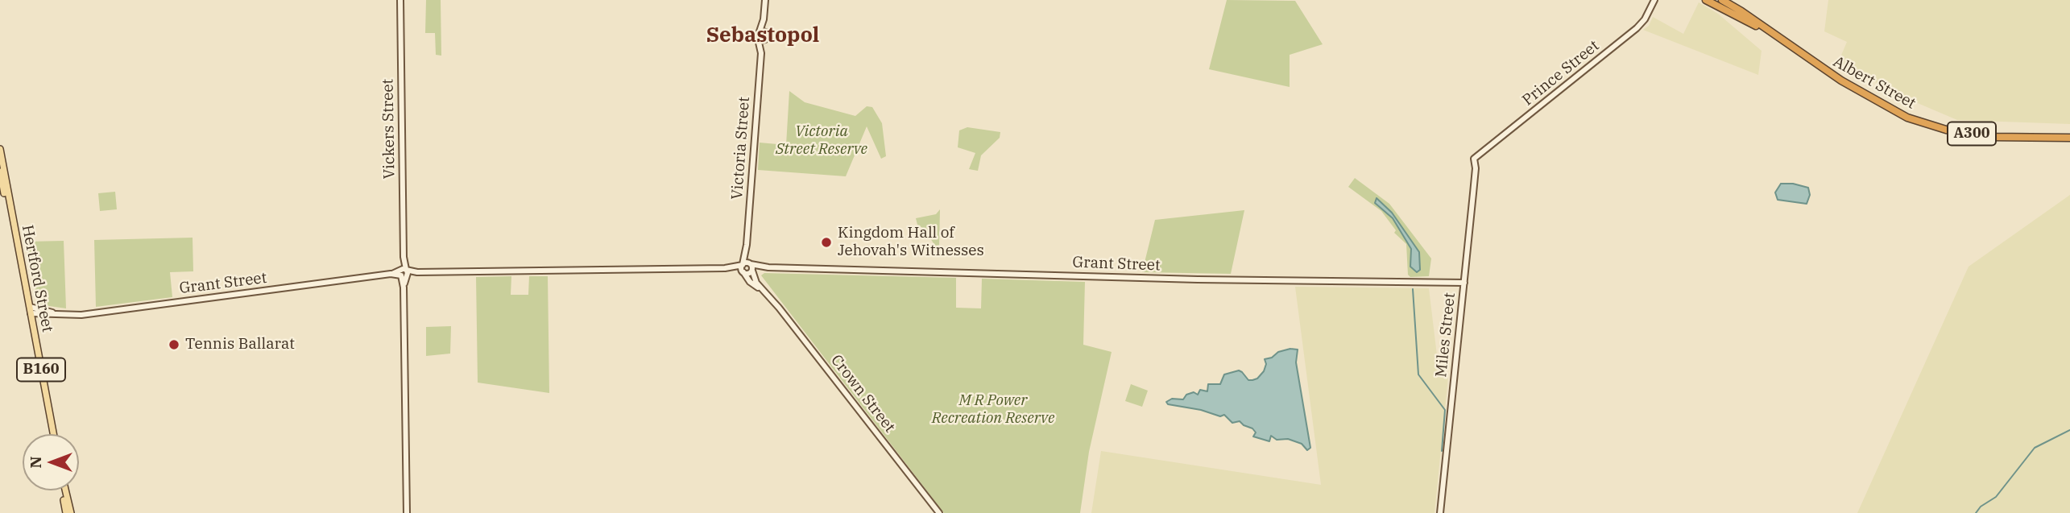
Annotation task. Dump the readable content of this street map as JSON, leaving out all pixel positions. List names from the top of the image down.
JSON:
{
  "streets": {
    "highway": ["Albert Street", "A300"],
    "main road": ["Hertford Street", "B160"],
    "street": [
      "Prince Street",
      "Vickers Street",
      "Victoria Street",
      "Grant Street",
      "Miles Street",
      "Crown Street"
    ]
  },
  "crossings": [
    ["Prince Street", "Miles Street"],
    ["Vickers Street", "Grant Street"],
    ["Victoria Street", "Grant Street"],
    ["Victoria Street", "Crown Street"],
    ["Grant Street", "Hertford Street"],
    ["Grant Street", "Miles Street"],
    ["Grant Street", "Crown Street"]
  ],
  "districts": ["Sebastopol"],
  "parks": ["Victoria Street Reserve", "M R Power Recreation Reserve"],
  "places": ["Kingdom Hall of Jehovah's Witnesses", "Tennis Ballarat"],
  "north": "left"
}
